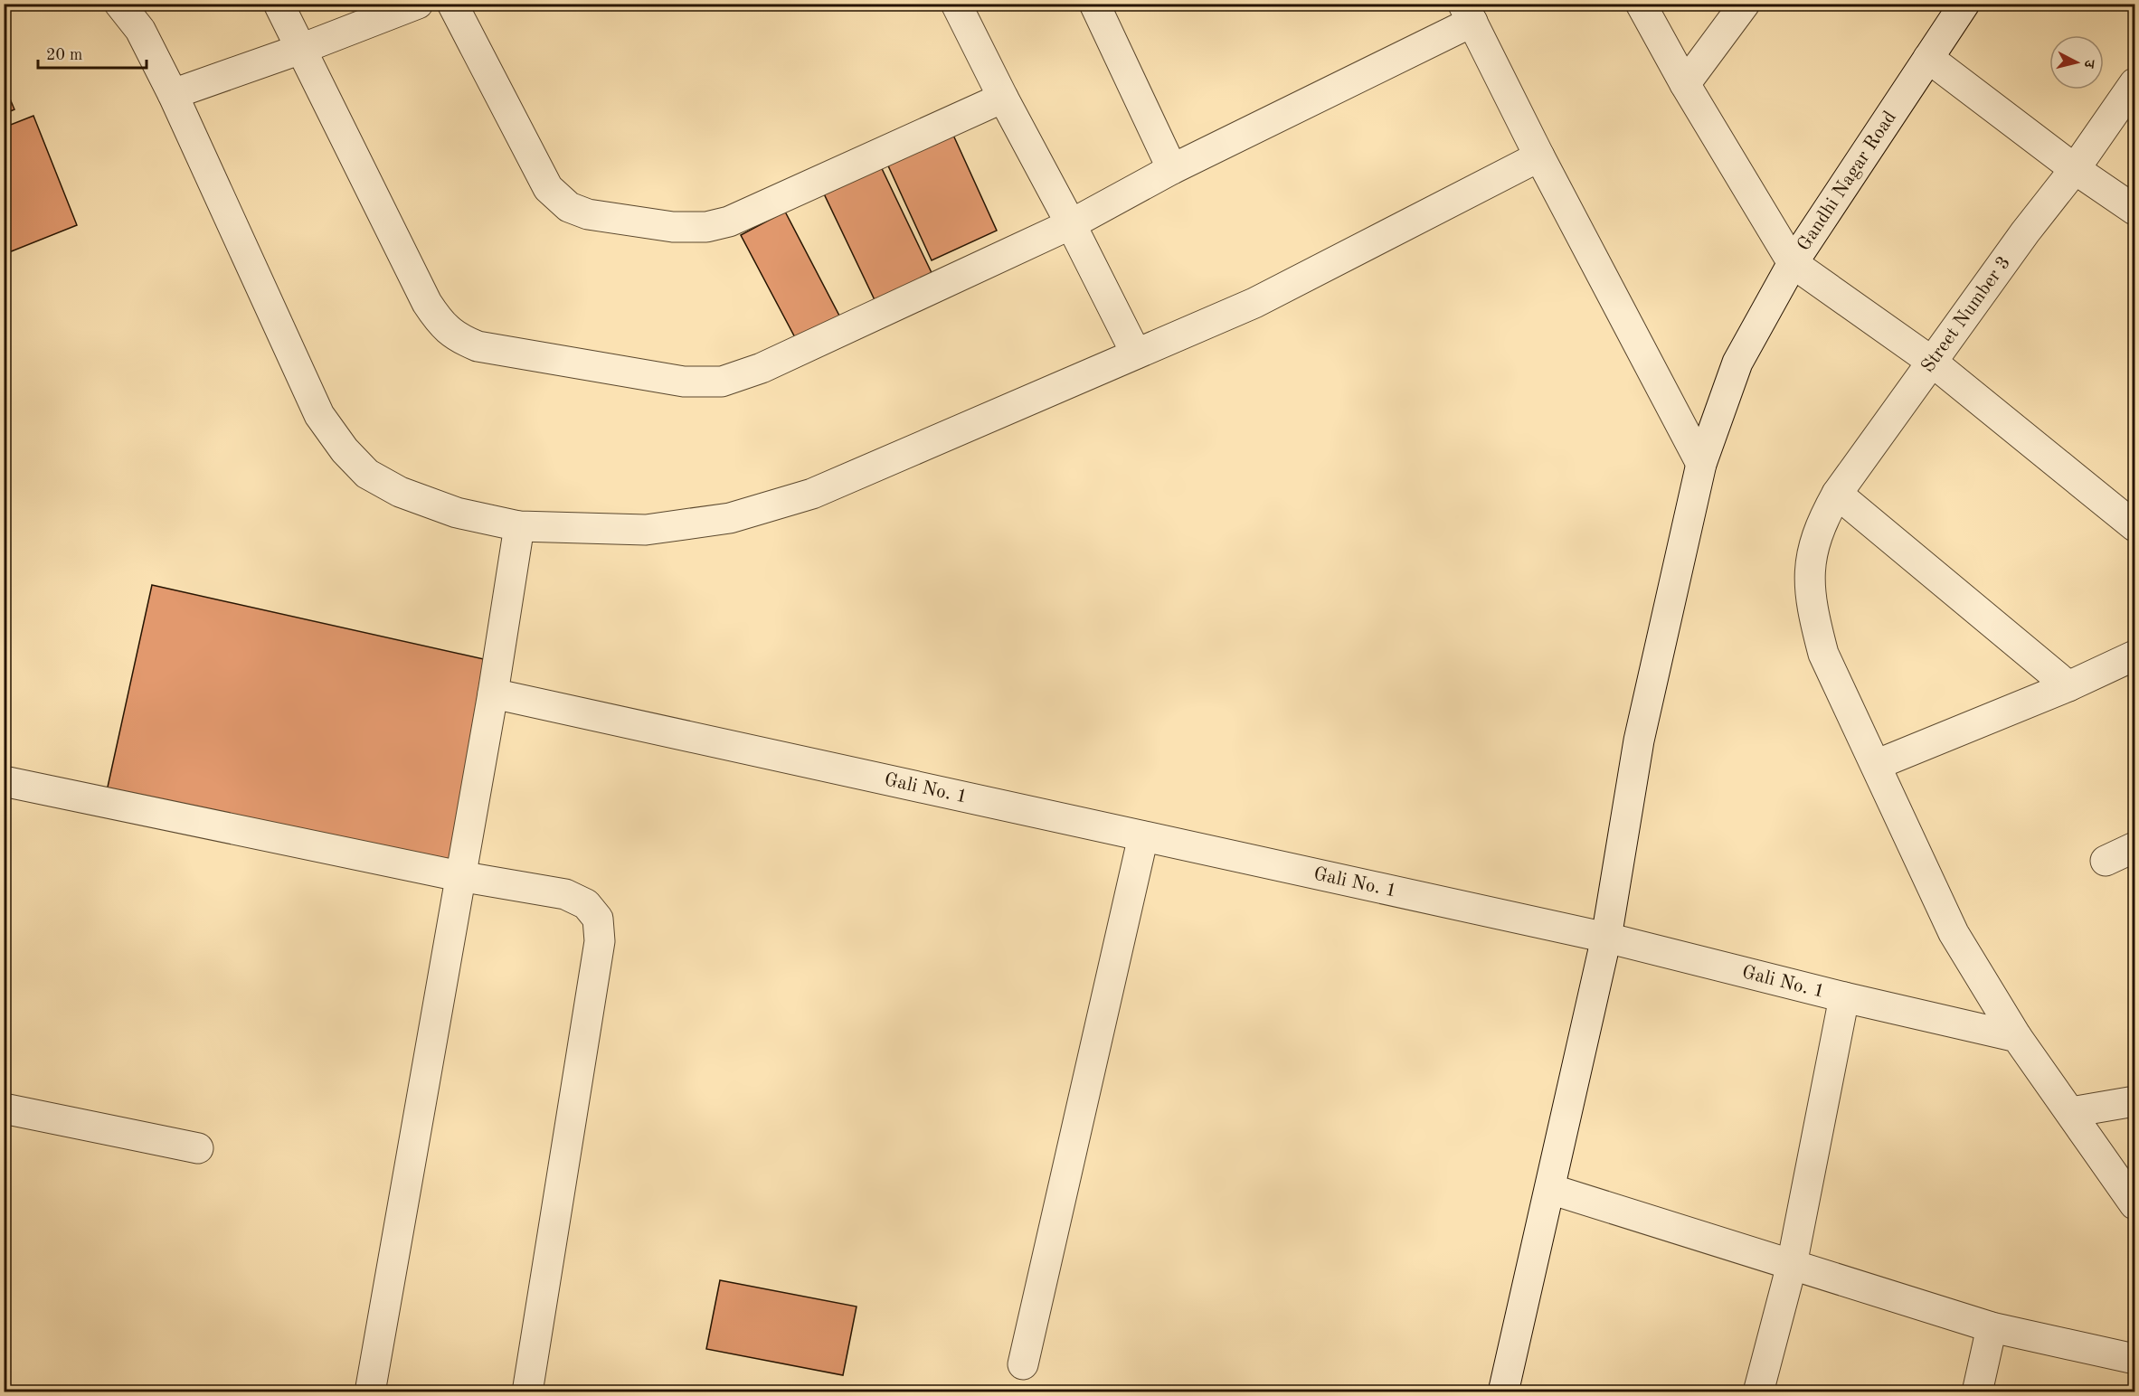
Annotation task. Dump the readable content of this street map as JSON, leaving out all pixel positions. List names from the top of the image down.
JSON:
{
  "streets": {
    "street": ["Gandhi Nagar Road", "Street Number 3", "Gali No. 1"]
  },
  "crossings": [
    ["Gandhi Nagar Road", "Gali No. 1"]
  ],
  "scale_bar": "20 m",
  "north": "right"
}
